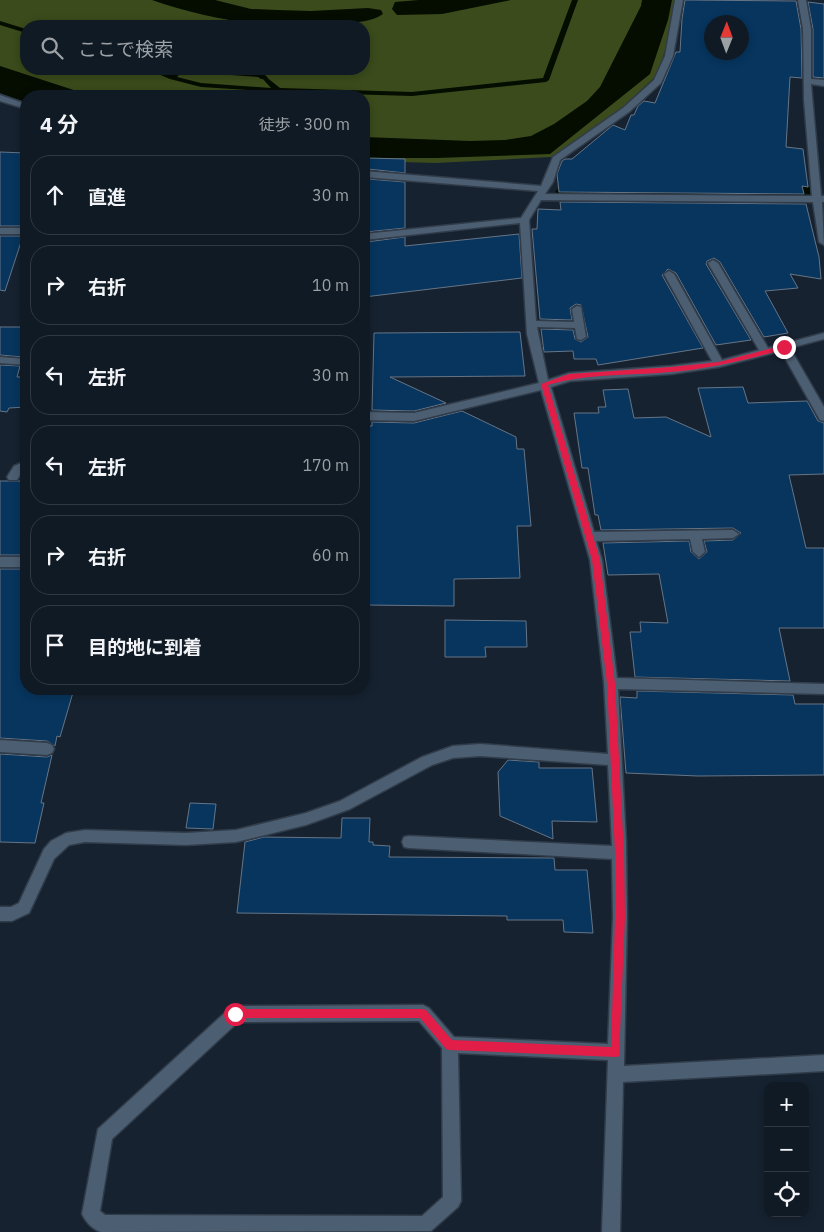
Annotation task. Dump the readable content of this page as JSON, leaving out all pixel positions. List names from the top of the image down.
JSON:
{
  "north": "top",
  "page": {
    "search": "ここで検索",
    "heading": ["4 分", "徒歩 · 300 m"],
    "list": [
      ["直進", "30 m"],
      ["右折", "10 m"],
      ["左折", "30 m"],
      ["左折", "170 m"],
      ["右折", "60 m"],
      "目的地に到着"
    ],
    "map_buttons": ["+", "−"]
  }
}
